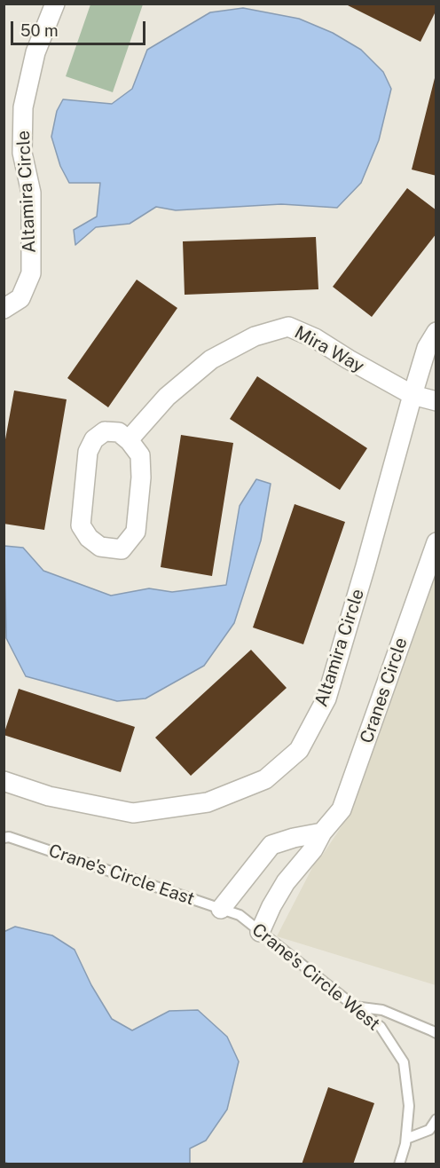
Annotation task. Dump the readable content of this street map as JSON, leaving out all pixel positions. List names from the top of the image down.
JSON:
{
  "streets": {
    "street": ["Altamira Circle", "Mira Way", "Cranes Circle"],
    "lane": ["Crane's Circle East", "Crane's Circle West"]
  },
  "crossings": [
    ["Altamira Circle", "Mira Way"],
    ["Cranes Circle", "Crane's Circle West"],
    ["Crane's Circle East", "Crane's Circle West"]
  ],
  "scale_bar": "50 m"
}
